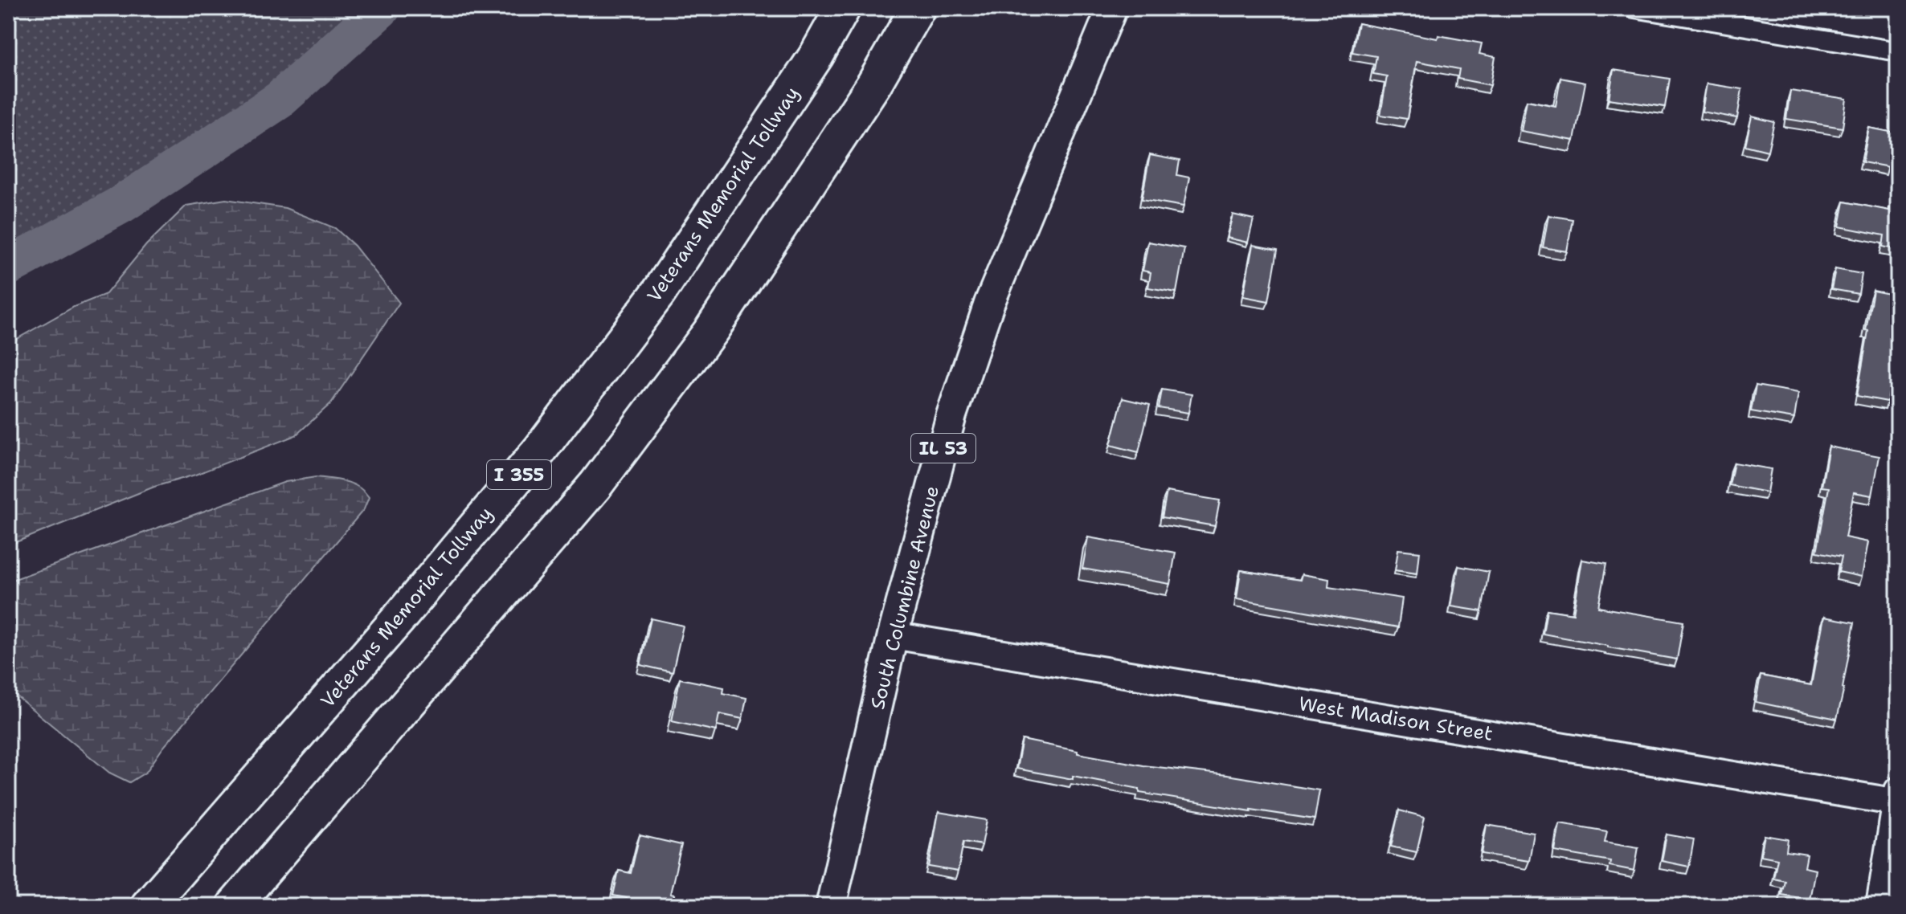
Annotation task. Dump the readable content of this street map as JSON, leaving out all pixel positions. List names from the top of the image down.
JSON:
{
  "streets": {
    "highway": ["Veterans Memorial Tollway", "I 355"],
    "main road": ["IL 53", "South Columbine Avenue"],
    "street": ["West Madison Street"]
  },
  "crossings": [
    ["South Columbine Avenue", "West Madison Street"]
  ]
}
